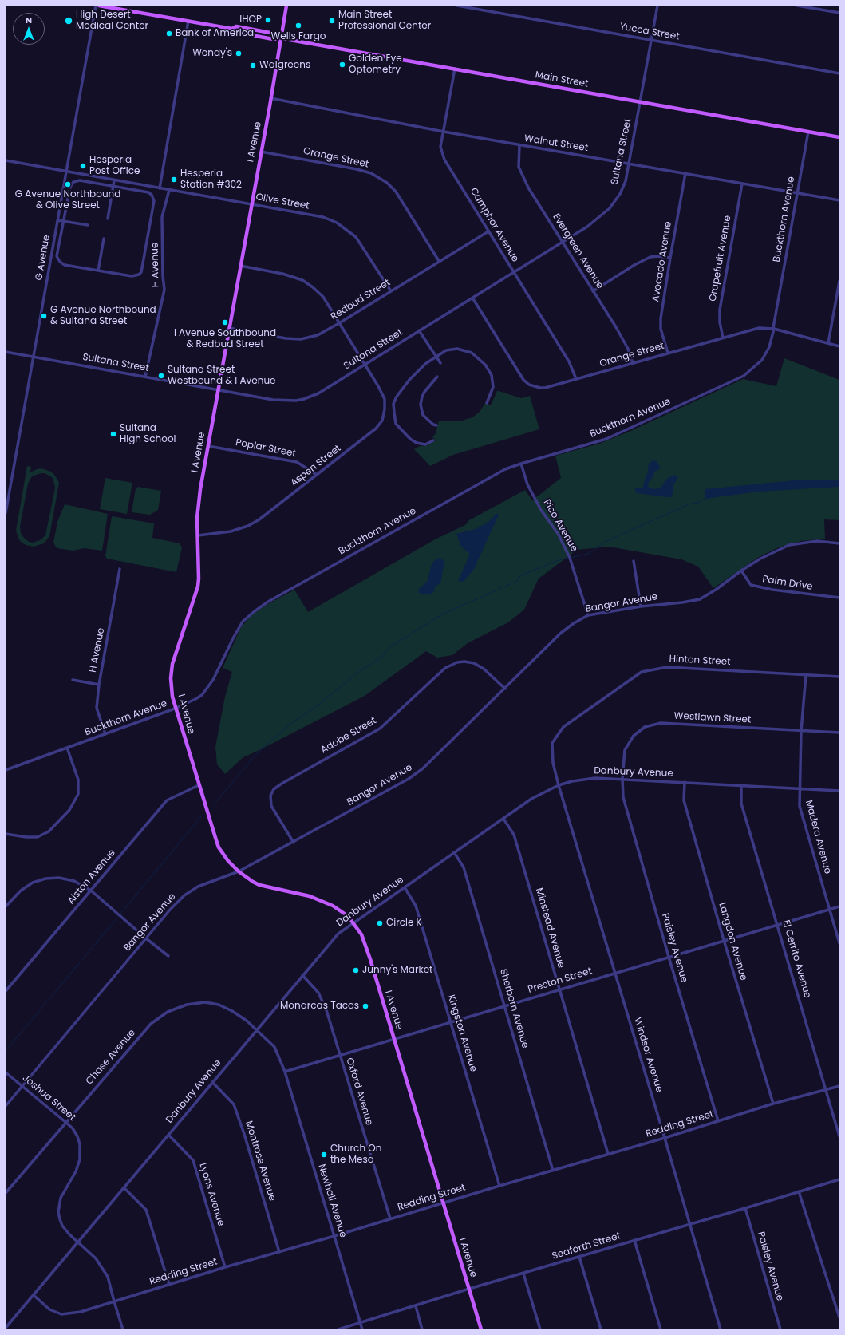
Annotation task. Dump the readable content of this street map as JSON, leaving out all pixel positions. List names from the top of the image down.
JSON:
{
  "streets": {
    "main road": ["Main Street", "I Avenue"],
    "street": [
      "Yucca Street",
      "Walnut Street",
      "Sultana Street",
      "Orange Street",
      "Olive Street",
      "Buckthorn Avenue",
      "Camphor Avenue",
      "Evergreen Avenue",
      "G Avenue",
      "Grapefruit Avenue",
      "Avocado Avenue",
      "H Avenue",
      "Redbud Street",
      "Poplar Street",
      "Aspen Street",
      "Pico Avenue",
      "Palm Drive",
      "Bangor Avenue",
      "Hinton Street",
      "Westlawn Street",
      "Adobe Street",
      "Danbury Avenue",
      "Madera Avenue",
      "Alston Avenue",
      "Minstead Avenue",
      "Langdon Avenue",
      "Paisley Avenue",
      "El Cerrito Avenue",
      "Preston Street",
      "Sherborn Avenue",
      "Kingston Avenue",
      "Windsor Avenue",
      "Chase Avenue",
      "Oxford Avenue",
      "Joshua Street",
      "Redding Street",
      "Montrose Avenue",
      "Lyons Avenue",
      "Newhall Avenue",
      "Seaforth Street"
    ]
  },
  "crossings": [
    ["Yucca Street", "Sultana Street"],
    ["Main Street", "I Avenue"],
    ["Main Street", "Sultana Street"],
    ["Main Street", "Buckthorn Avenue"],
    ["Main Street", "Camphor Avenue"],
    ["I Avenue", "Walnut Street"],
    ["I Avenue", "Sultana Street"],
    ["I Avenue", "Orange Street"],
    ["I Avenue", "Olive Street"],
    ["I Avenue", "Buckthorn Avenue"],
    ["I Avenue", "Redbud Street"],
    ["I Avenue", "Poplar Street"],
    ["I Avenue", "Aspen Street"],
    ["I Avenue", "Bangor Avenue"],
    ["I Avenue", "Danbury Avenue"],
    ["I Avenue", "Alston Avenue"],
    ["I Avenue", "Preston Street"],
    ["I Avenue", "Redding Street"],
    ["I Avenue", "Seaforth Street"],
    ["Walnut Street", "Sultana Street"],
    ["Walnut Street", "Buckthorn Avenue"],
    ["Walnut Street", "Camphor Avenue"],
    ["Walnut Street", "Evergreen Avenue"],
    ["Walnut Street", "Grapefruit Avenue"],
    ["Walnut Street", "Avocado Avenue"],
    ["Sultana Street", "Orange Street"],
    ["Sultana Street", "Camphor Avenue"],
    ["Sultana Street", "Evergreen Avenue"],
    ["Sultana Street", "G Avenue"],
    ["Sultana Street", "H Avenue"],
    ["Sultana Street", "Aspen Street"],
    ["Orange Street", "Buckthorn Avenue"],
    ["Orange Street", "Camphor Avenue"],
    ["Orange Street", "Evergreen Avenue"],
    ["Orange Street", "Grapefruit Avenue"],
    ["Orange Street", "Avocado Avenue"],
    ["Orange Street", "Redbud Street"],
    ["Olive Street", "G Avenue"],
    ["Olive Street", "H Avenue"],
    ["Olive Street", "Redbud Street"],
    ["Buckthorn Avenue", "H Avenue"],
    ["Buckthorn Avenue", "Pico Avenue"],
    ["Camphor Avenue", "Redbud Street"],
    ["Redbud Street", "Aspen Street"],
    ["Poplar Street", "Aspen Street"],
    ["Pico Avenue", "Bangor Avenue"],
    ["Palm Drive", "Bangor Avenue"],
    ["Bangor Avenue", "Adobe Street"],
    ["Bangor Avenue", "Joshua Street"],
    ["Hinton Street", "Danbury Avenue"],
    ["Hinton Street", "Madera Avenue"],
    ["Hinton Street", "Windsor Avenue"],
    ["Westlawn Street", "Danbury Avenue"],
    ["Westlawn Street", "Madera Avenue"],
    ["Westlawn Street", "Paisley Avenue"],
    ["Danbury Avenue", "Madera Avenue"],
    ["Danbury Avenue", "Minstead Avenue"],
    ["Danbury Avenue", "Langdon Avenue"],
    ["Danbury Avenue", "Paisley Avenue"],
    ["Danbury Avenue", "El Cerrito Avenue"],
    ["Danbury Avenue", "Sherborn Avenue"],
    ["Danbury Avenue", "Kingston Avenue"],
    ["Danbury Avenue", "Windsor Avenue"],
    ["Danbury Avenue", "Chase Avenue"],
    ["Danbury Avenue", "Oxford Avenue"],
    ["Danbury Avenue", "Joshua Street"],
    ["Danbury Avenue", "Redding Street"],
    ["Danbury Avenue", "Montrose Avenue"],
    ["Danbury Avenue", "Lyons Avenue"],
    ["Danbury Avenue", "Newhall Avenue"],
    ["Madera Avenue", "Preston Street"],
    ["Minstead Avenue", "Preston Street"],
    ["Minstead Avenue", "Redding Street"],
    ["Langdon Avenue", "Preston Street"],
    ["Langdon Avenue", "Redding Street"],
    ["Paisley Avenue", "Preston Street"],
    ["Paisley Avenue", "Redding Street"],
    ["Paisley Avenue", "Seaforth Street"],
    ["El Cerrito Avenue", "Preston Street"],
    ["El Cerrito Avenue", "Redding Street"],
    ["Preston Street", "Sherborn Avenue"],
    ["Preston Street", "Kingston Avenue"],
    ["Preston Street", "Windsor Avenue"],
    ["Preston Street", "Oxford Avenue"],
    ["Preston Street", "Newhall Avenue"],
    ["Sherborn Avenue", "Redding Street"],
    ["Kingston Avenue", "Redding Street"],
    ["Windsor Avenue", "Redding Street"],
    ["Windsor Avenue", "Seaforth Street"],
    ["Chase Avenue", "Joshua Street"],
    ["Chase Avenue", "Newhall Avenue"],
    ["Oxford Avenue", "Redding Street"],
    ["Joshua Street", "Redding Street"],
    ["Redding Street", "Montrose Avenue"],
    ["Redding Street", "Lyons Avenue"],
    ["Redding Street", "Newhall Avenue"],
    ["Newhall Avenue", "Seaforth Street"]
  ],
  "places": [
    "IHOP",
    "High Desert Medical Center",
    "Main Street Professional Center",
    "Wells Fargo",
    "Bank of America",
    "Wendy's",
    "Golden Eye Optometry",
    "Walgreens",
    "Hesperia Post Office",
    "Hesperia Station #302",
    "G Avenue Northbound & Olive Street",
    "G Avenue Northbound & Sultana Street",
    "I Avenue Southbound & Redbud Street",
    "Sultana Street Westbound & I Avenue",
    "Sultana High School",
    "Circle K",
    "Junny's Market",
    "Monarcas Tacos",
    "Church On the Mesa"
  ],
  "north": "top"
}
